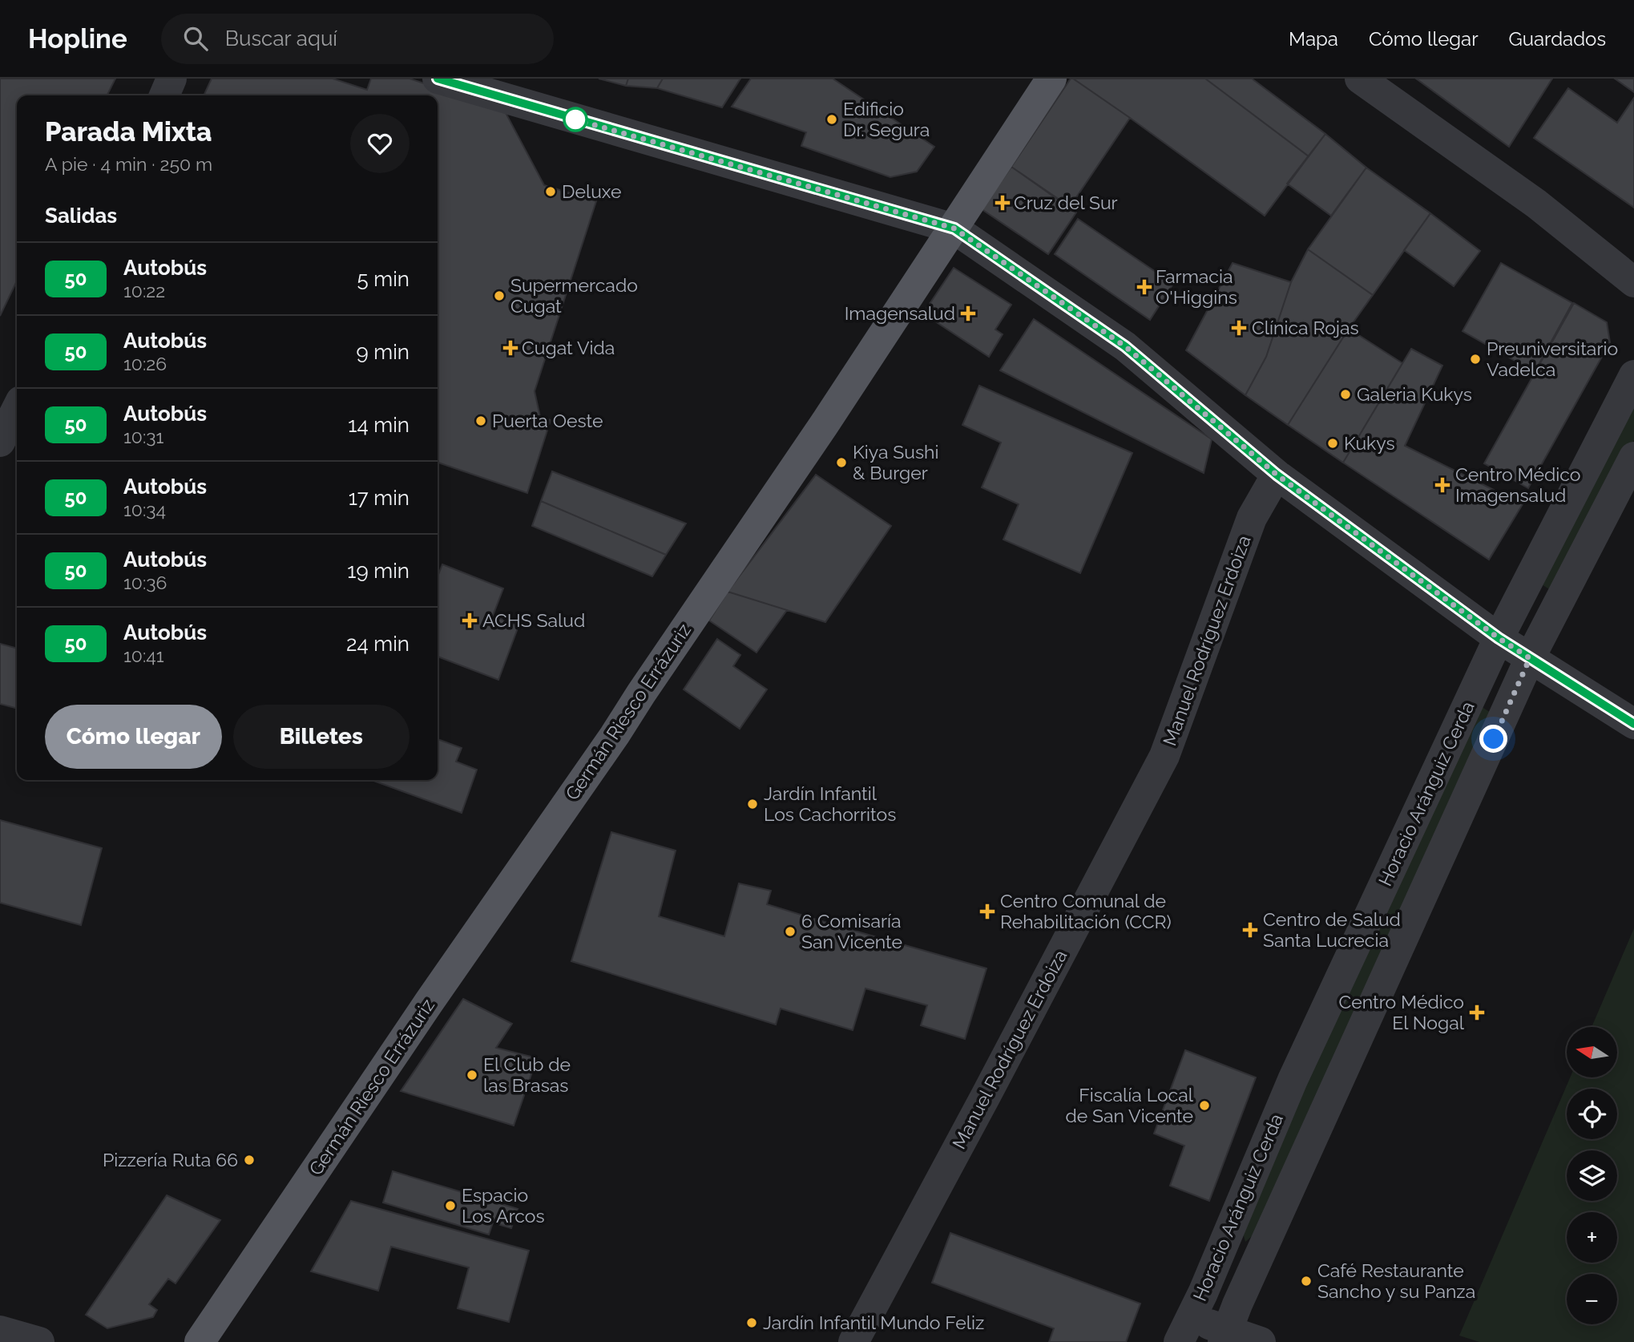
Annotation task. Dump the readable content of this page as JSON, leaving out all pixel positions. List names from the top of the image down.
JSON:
{
  "streets": {
    "main road": ["Germán Riesco Errázuriz"],
    "street": ["Manuel Rodríguez Erdoiza", "Horacio Aránguiz Cerda"]
  },
  "places": {
    "other": [
      "Edificio Dr. Segura",
      "Deluxe",
      "Supermercado Cugat",
      "Preuniversitario Vadelca",
      "Galeria Kukys",
      "Puerta Oeste",
      "Kukys",
      "Kiya Sushi & Burger",
      "Jardín Infantil Los Cachorritos",
      "6 Comisaría San Vicente",
      "El Club de las Brasas",
      "Fiscalía Local de San Vicente",
      "Pizzería Ruta 66",
      "Espacio Los Arcos",
      "Café Restaurante Sancho y su Panza",
      "Jardín Infantil Mundo Feliz"
    ],
    "health": [
      "Cruz del Sur",
      "Farmacia O'Higgins",
      "Imagensalud",
      "Clínica Rojas",
      "Cugat Vida",
      "Centro Médico Imagensalud",
      "ACHS Salud",
      "Centro Comunal de Rehabilitación (CCR)",
      "Centro de Salud Santa Lucrecia",
      "Centro Médico El Nogal"
    ]
  },
  "lines": ["bus line 50"],
  "north": "left",
  "page": {
    "header": "Hopline",
    "search": "Buscar aquí",
    "nav": ["Mapa", "Cómo llegar", "Guardados"],
    "heading": [
      ["Parada Mixta", "A pie · 4 min · 250 m"],
      "Salidas"
    ],
    "list": [
      {
        "mark": "50",
        "name": "Autobús",
        "note": "10:22",
        "value": "5 min"
      },
      {
        "mark": "50",
        "name": "Autobús",
        "note": "10:26",
        "value": "9 min"
      },
      {
        "mark": "50",
        "name": "Autobús",
        "note": "10:31",
        "value": "14 min"
      },
      {
        "mark": "50",
        "name": "Autobús",
        "note": "10:34",
        "value": "17 min"
      },
      {
        "mark": "50",
        "name": "Autobús",
        "note": "10:36",
        "value": "19 min"
      },
      {
        "mark": "50",
        "name": "Autobús",
        "note": "10:41",
        "value": "24 min"
      }
    ],
    "buttons": ["Cómo llegar", "Billetes"],
    "map_buttons": ["+", "−"]
  }
}
